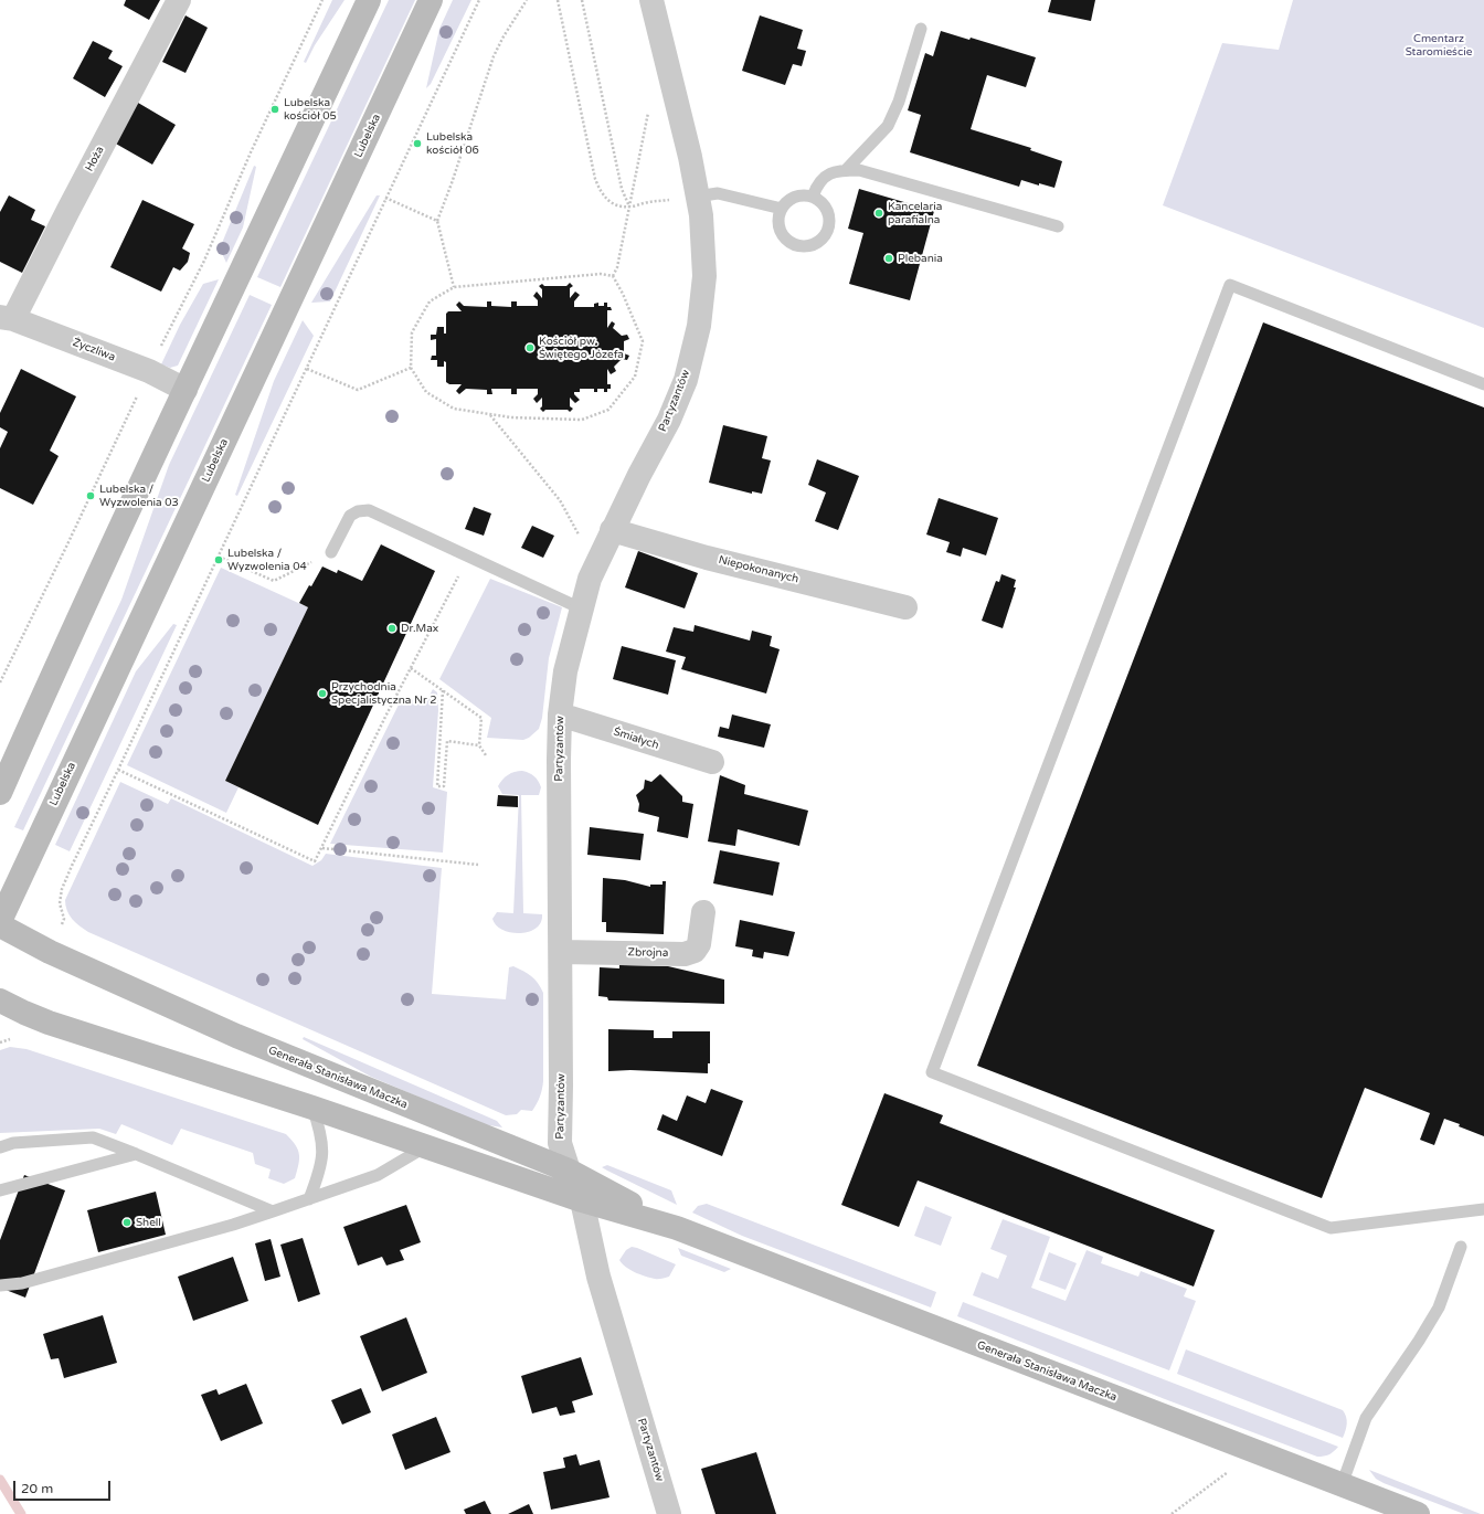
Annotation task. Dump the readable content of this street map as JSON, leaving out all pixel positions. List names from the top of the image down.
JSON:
{
  "streets": {
    "main road": ["Lubelska", "Generała Stanisława Maczka"],
    "street": [
      "Hoża",
      "Życzliwa",
      "Partyzantów",
      "Niepokonanych",
      "Śmiałych",
      "Zbrojna"
    ]
  },
  "crossings": [
    ["Hoża", "Życzliwa"],
    ["Partyzantów", "Niepokonanych"],
    ["Partyzantów", "Śmiałych"],
    ["Partyzantów", "Zbrojna"],
    ["Partyzantów", "Generała Stanisława Maczka"]
  ],
  "parks": ["Cmentarz Staromieście"],
  "places": [
    "Lubelska kościół 05",
    "Lubelska kościół 06",
    "Kancelaria parafialna",
    "Plebania",
    "Kościół pw. Świętego Józefa",
    "Lubelska / Wyzwolenia 03",
    "Lubelska / Wyzwolenia 04",
    "Dr.Max",
    "Przychodnia Specjalistyczna Nr 2",
    "Shell"
  ],
  "scale_bar": "20 m"
}
